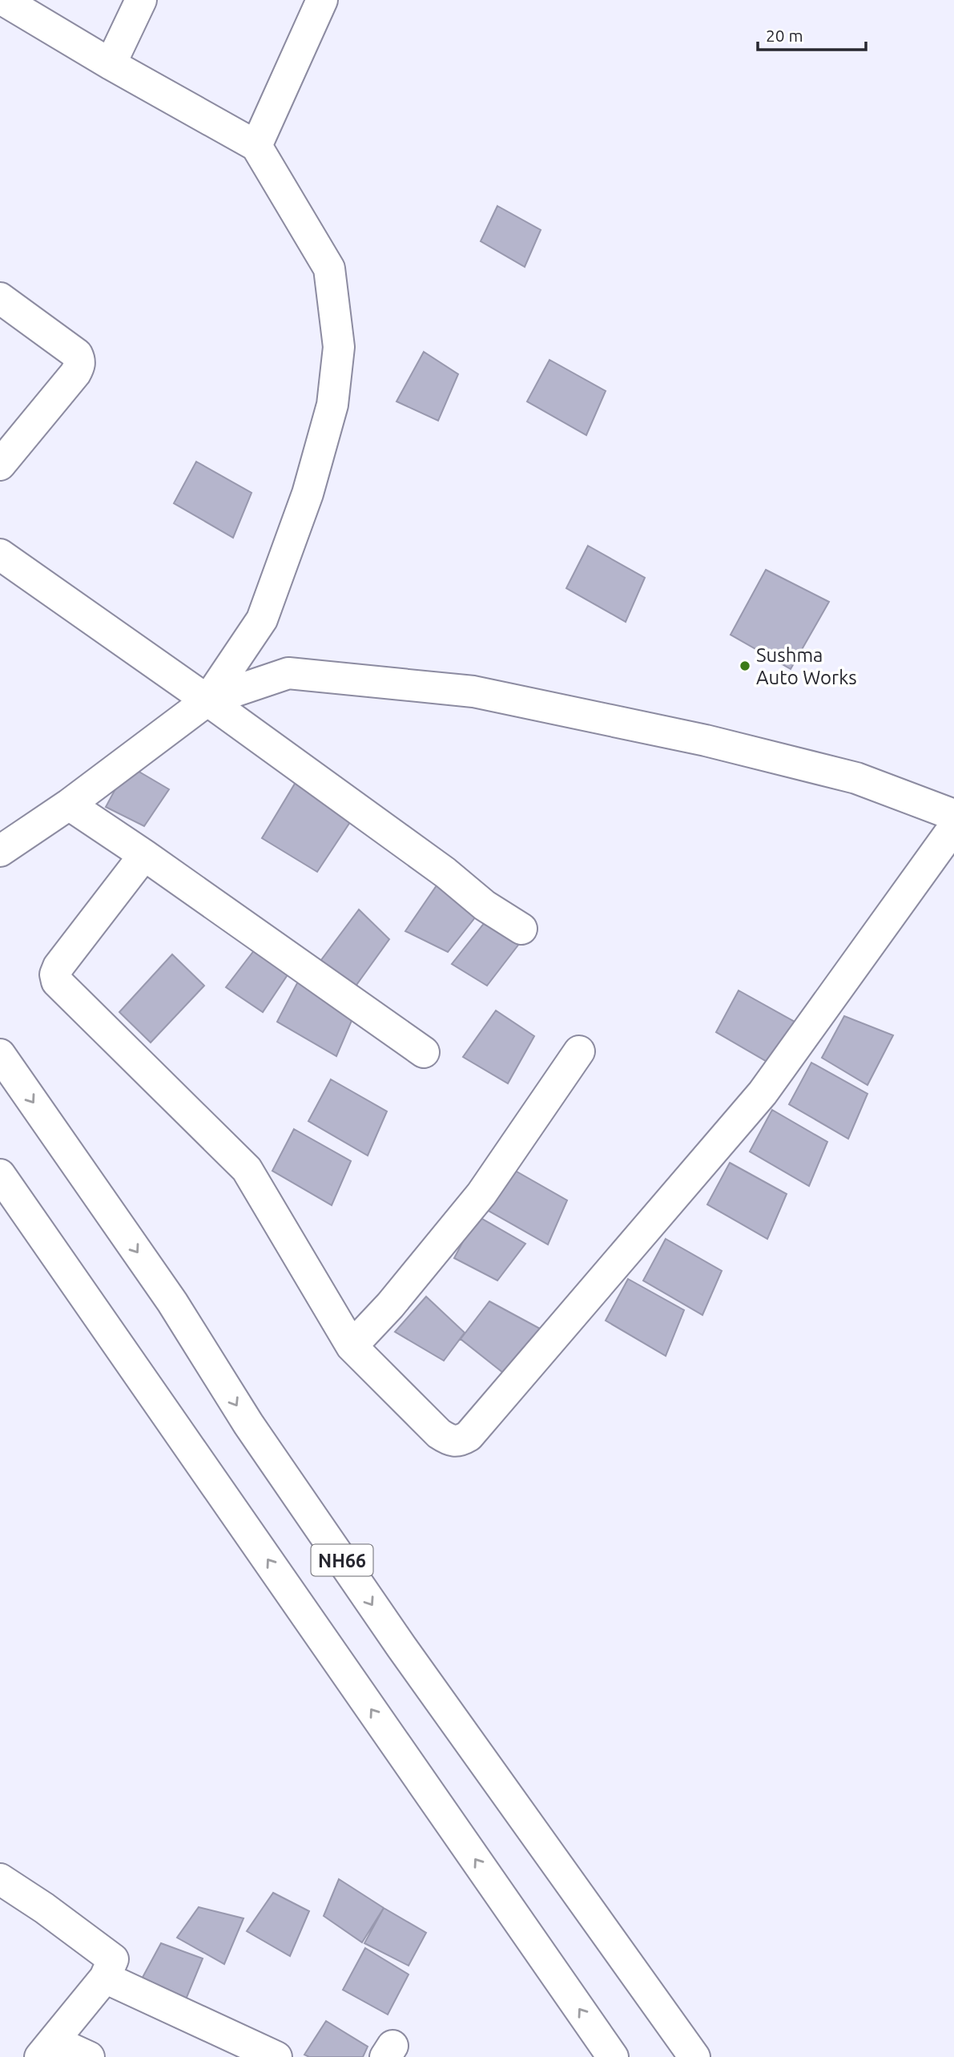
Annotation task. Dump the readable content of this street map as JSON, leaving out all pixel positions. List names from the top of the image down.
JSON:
{
  "streets": {
    "main road": ["NH66"]
  },
  "places": ["Sushma Auto Works"],
  "scale_bar": "20 m"
}
